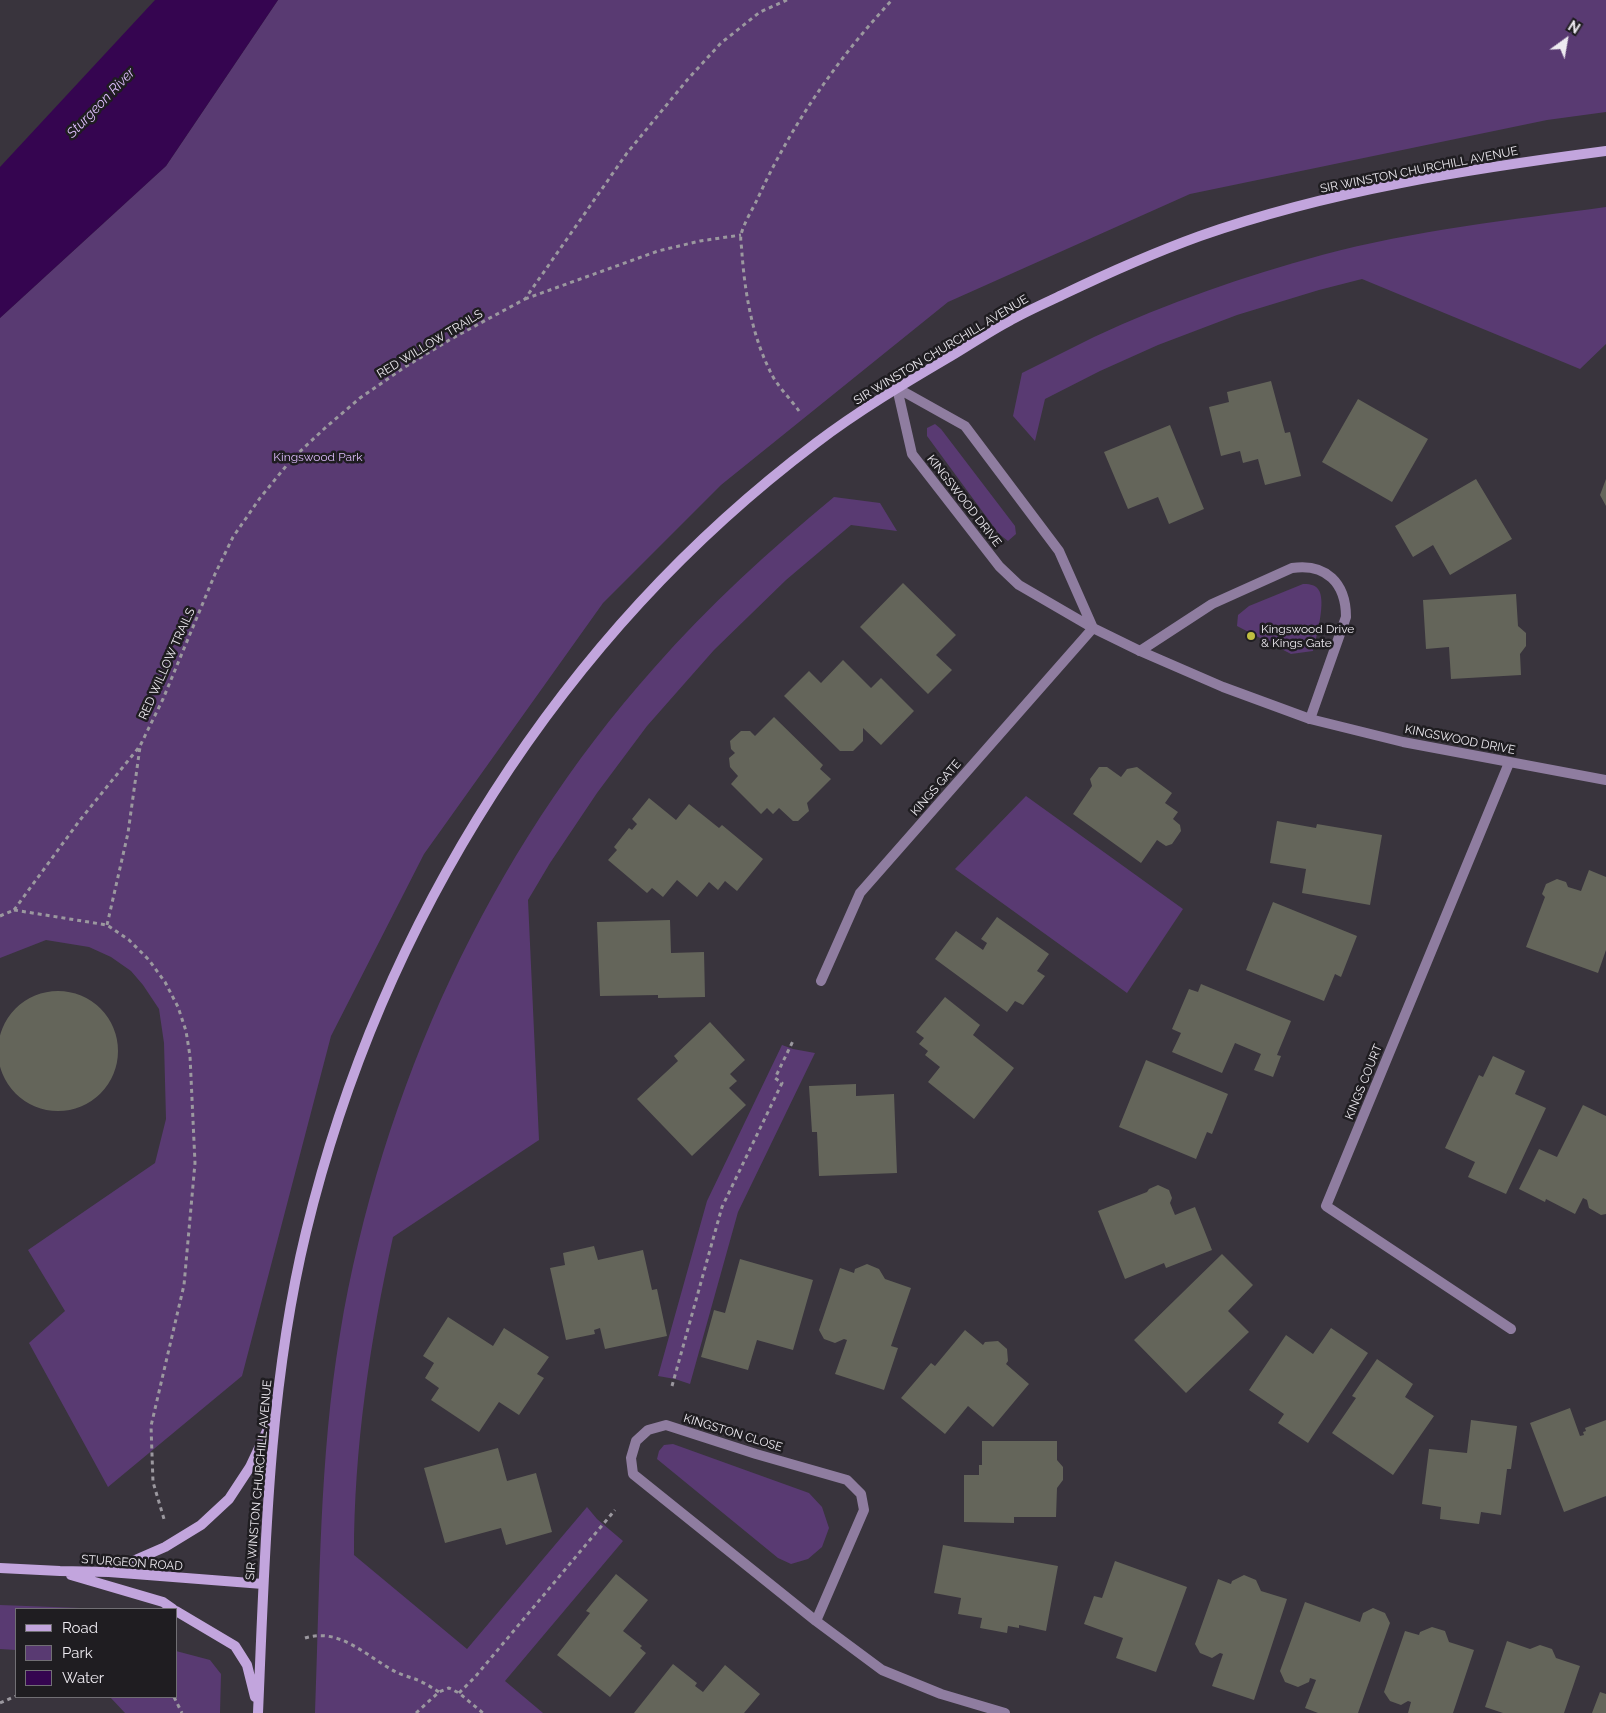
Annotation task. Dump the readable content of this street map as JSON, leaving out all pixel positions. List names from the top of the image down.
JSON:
{
  "streets": {
    "main road": ["SIR WINSTON CHURCHILL AVENUE", "STURGEON ROAD"],
    "street": [
      "KINGSWOOD DRIVE",
      "KINGS GATE",
      "KINGS COURT",
      "KINGSTON CLOSE"
    ],
    "path": ["RED WILLOW TRAILS"]
  },
  "crossings": [
    ["SIR WINSTON CHURCHILL AVENUE", "KINGSWOOD DRIVE"],
    ["SIR WINSTON CHURCHILL AVENUE", "STURGEON ROAD"],
    ["KINGSWOOD DRIVE", "KINGS GATE"],
    ["KINGSWOOD DRIVE", "KINGS COURT"]
  ],
  "water": ["Sturgeon River"],
  "parks": ["Kingswood Park"],
  "places": ["Kingswood Drive & Kings Gate"],
  "legend": ["Road", "Park", "Water"],
  "north": "top right"
}
